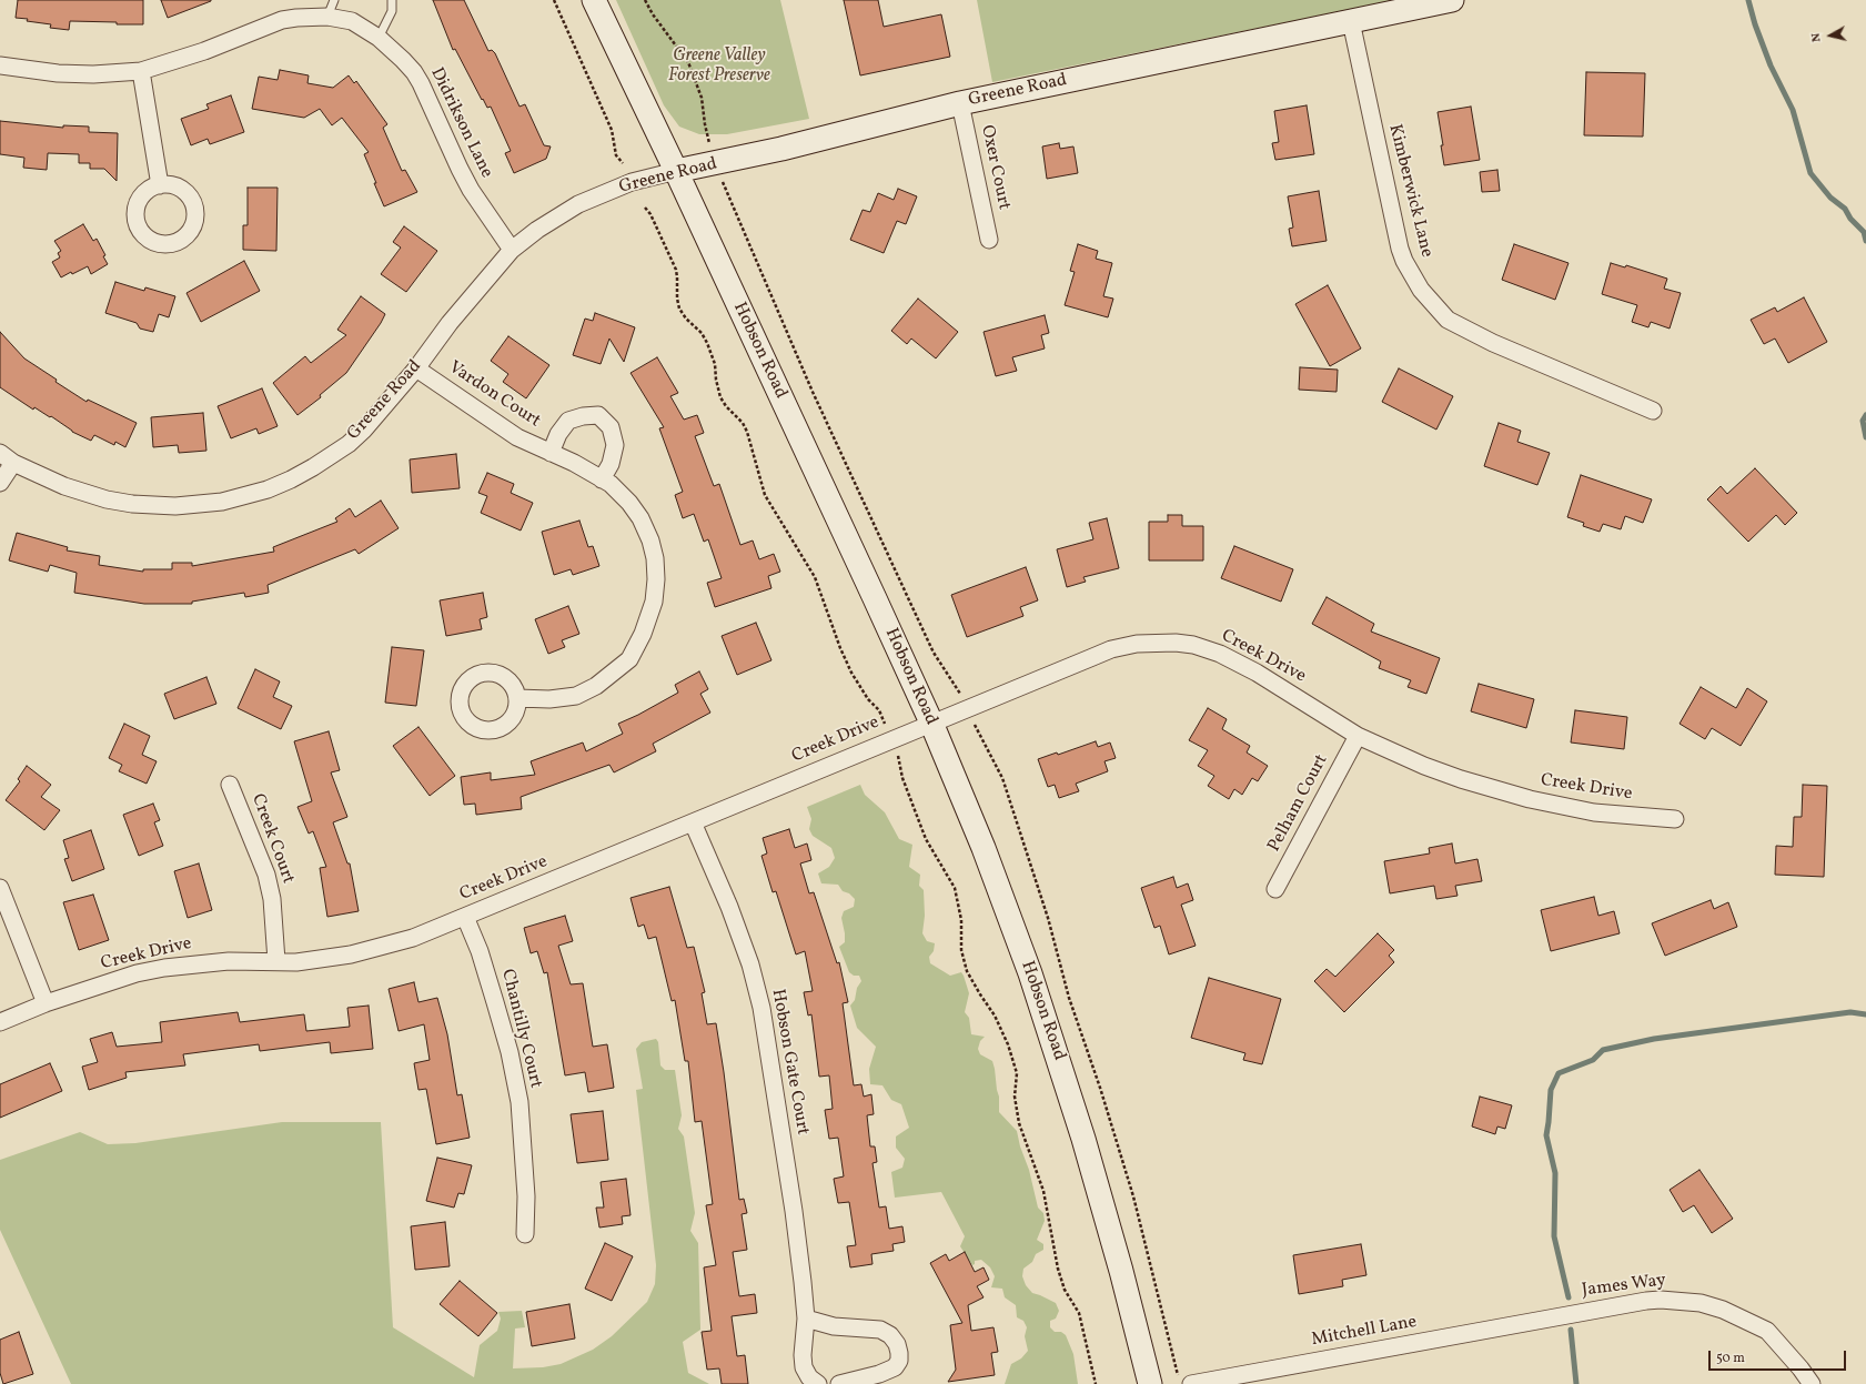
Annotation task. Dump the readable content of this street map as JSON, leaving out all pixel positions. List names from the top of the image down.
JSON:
{
  "streets": {
    "main road": ["Greene Road", "Hobson Road"],
    "street": [
      "Didrikson Lane",
      "Oxer Court",
      "Kimberwick Lane",
      "Vardon Court",
      "Creek Drive",
      "Pelham Court",
      "Creek Court",
      "Chantilly Court",
      "Hobson Gate Court",
      "James Way",
      "Mitchell Lane"
    ]
  },
  "crossings": [
    ["Greene Road", "Didrikson Lane"],
    ["Greene Road", "Oxer Court"],
    ["Greene Road", "Kimberwick Lane"],
    ["Greene Road", "Hobson Road"],
    ["Greene Road", "Vardon Court"],
    ["Hobson Road", "Creek Drive"],
    ["Creek Drive", "Pelham Court"],
    ["Creek Drive", "Creek Court"],
    ["Creek Drive", "Chantilly Court"],
    ["Creek Drive", "Hobson Gate Court"],
    ["James Way", "Mitchell Lane"]
  ],
  "parks": ["Greene Valley Forest Preserve"],
  "scale_bar": "50 m",
  "north": "left"
}
